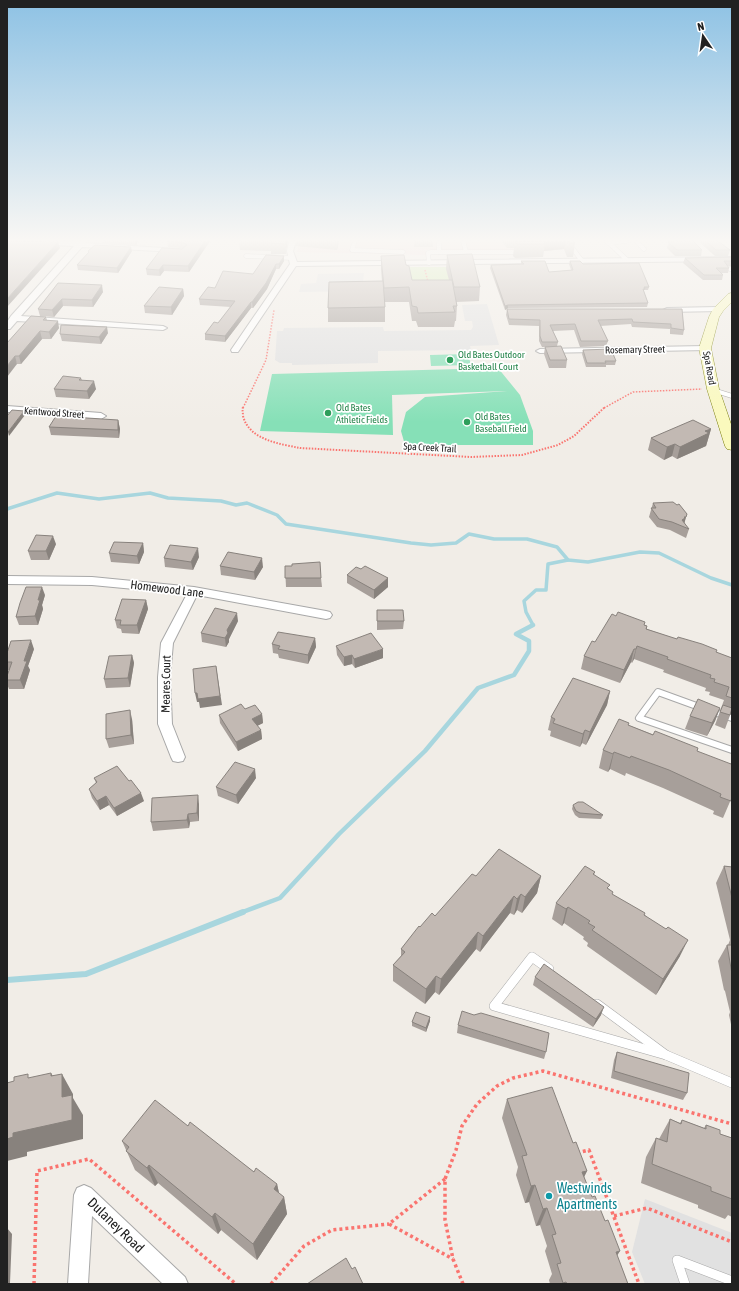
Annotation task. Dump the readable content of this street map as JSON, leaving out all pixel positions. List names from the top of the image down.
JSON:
{
  "streets": {
    "main road": ["Spa Road"],
    "street": [
      "Rosemary Street",
      "Kentwood Street",
      "Homewood Lane",
      "Meares Court",
      "Dulaney Road"
    ],
    "path": ["Spa Creek Trail"]
  },
  "crossings": [
    ["Rosemary Street", "Spa Road"],
    ["Spa Road", "Spa Creek Trail"],
    ["Homewood Lane", "Meares Court"]
  ],
  "places": [
    "Old Bates Outdoor Basketball Court",
    "Old Bates Athletic Fields",
    "Old Bates Baseball Field",
    "Westwinds Apartments"
  ],
  "north": "top"
}
